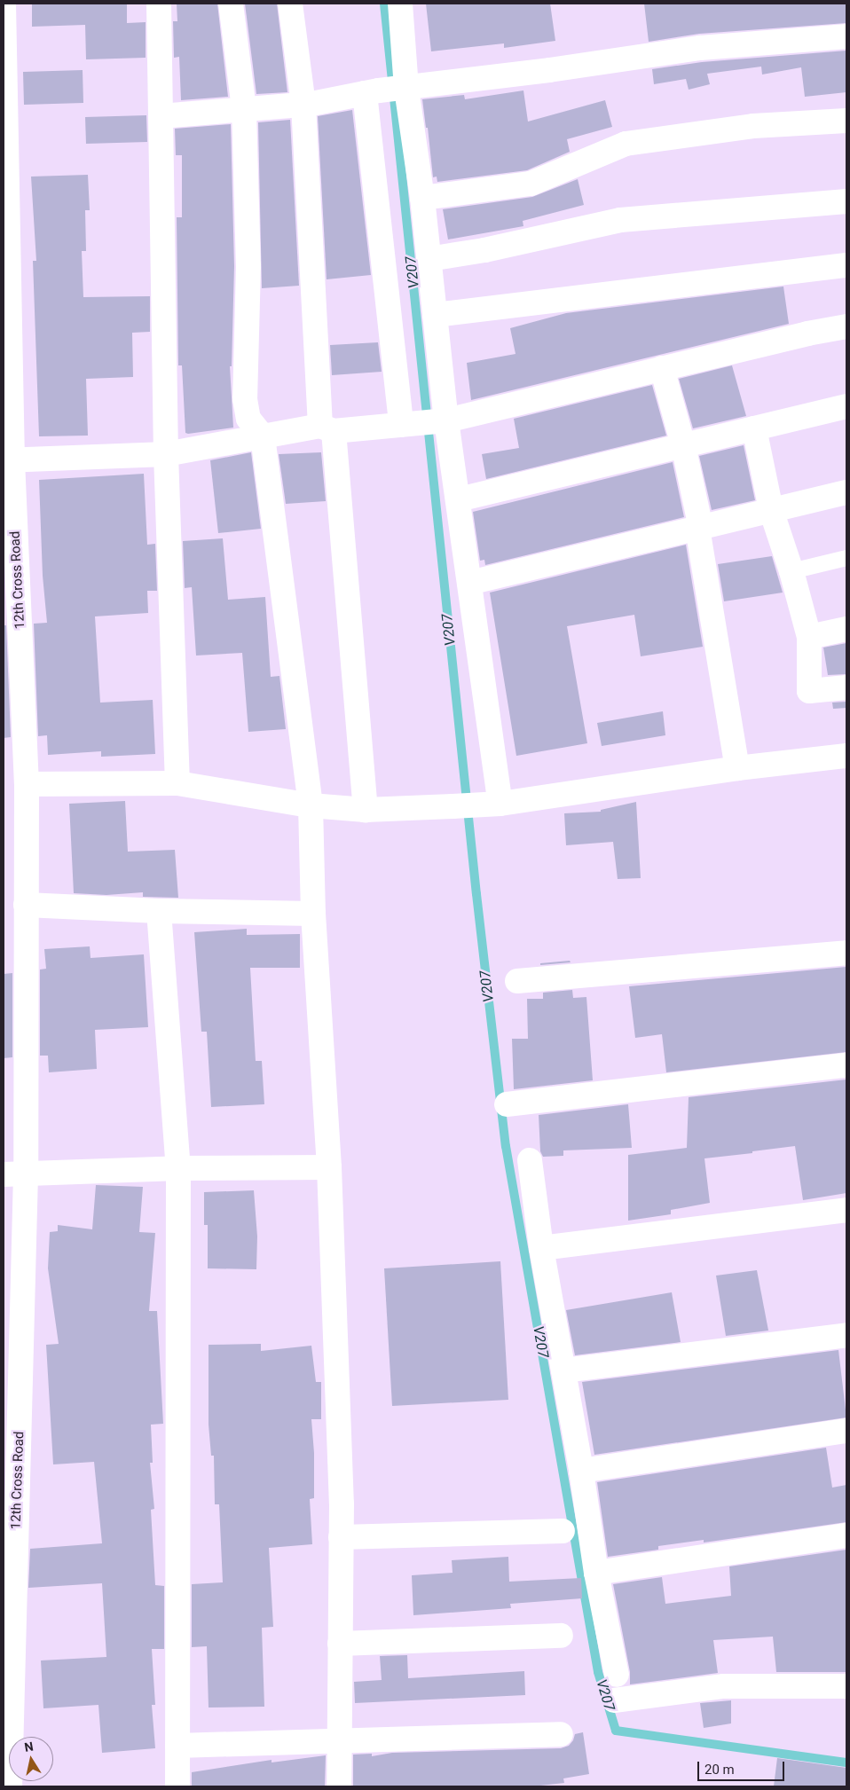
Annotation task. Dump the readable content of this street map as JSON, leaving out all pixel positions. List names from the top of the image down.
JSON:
{
  "streets": {
    "street": ["12th Cross Road"]
  },
  "water": ["V207"],
  "scale_bar": "20 m",
  "north": "top"
}
